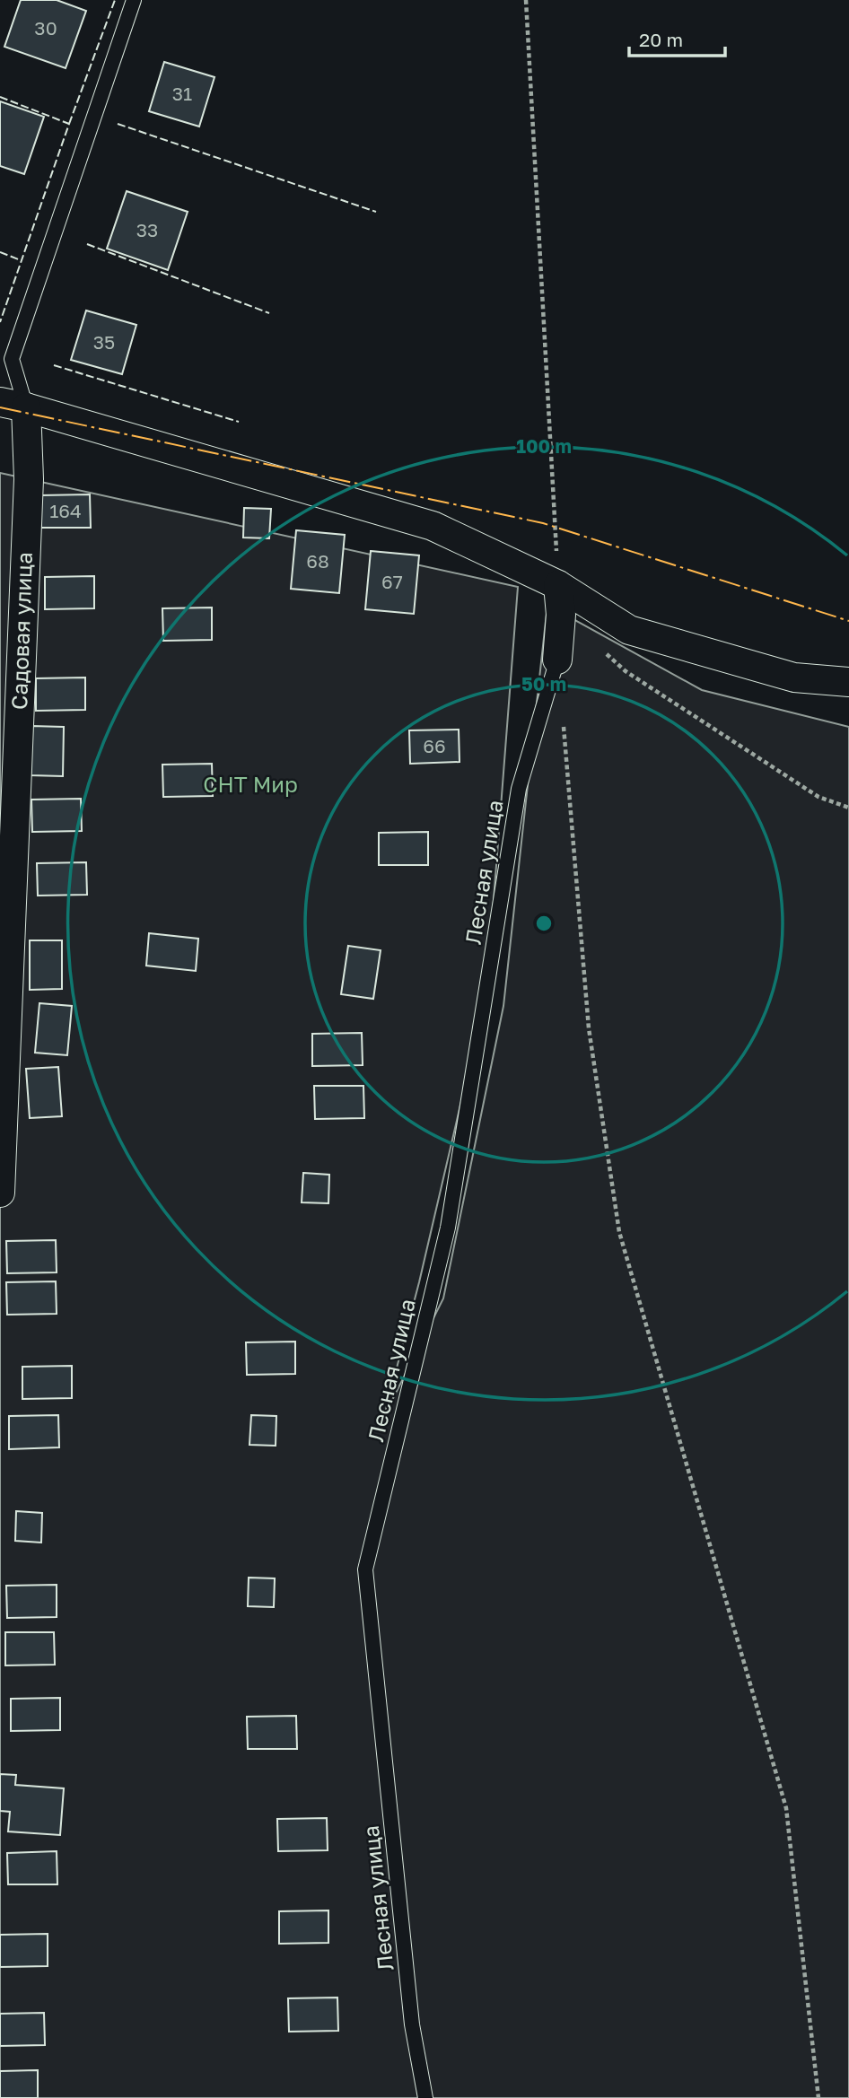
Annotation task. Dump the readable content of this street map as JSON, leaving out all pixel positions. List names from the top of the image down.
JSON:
{
  "streets": {
    "street": ["Садовая улица"],
    "lane": ["Лесная улица"]
  },
  "parks": ["СНТ Мир"],
  "house_numbers": [
    "30",
    "31",
    "33",
    "35",
    "164",
    "68",
    "67",
    "66"
  ],
  "scale_bar": "20 m",
  "rings": ["100 m", "50 m"]
}
